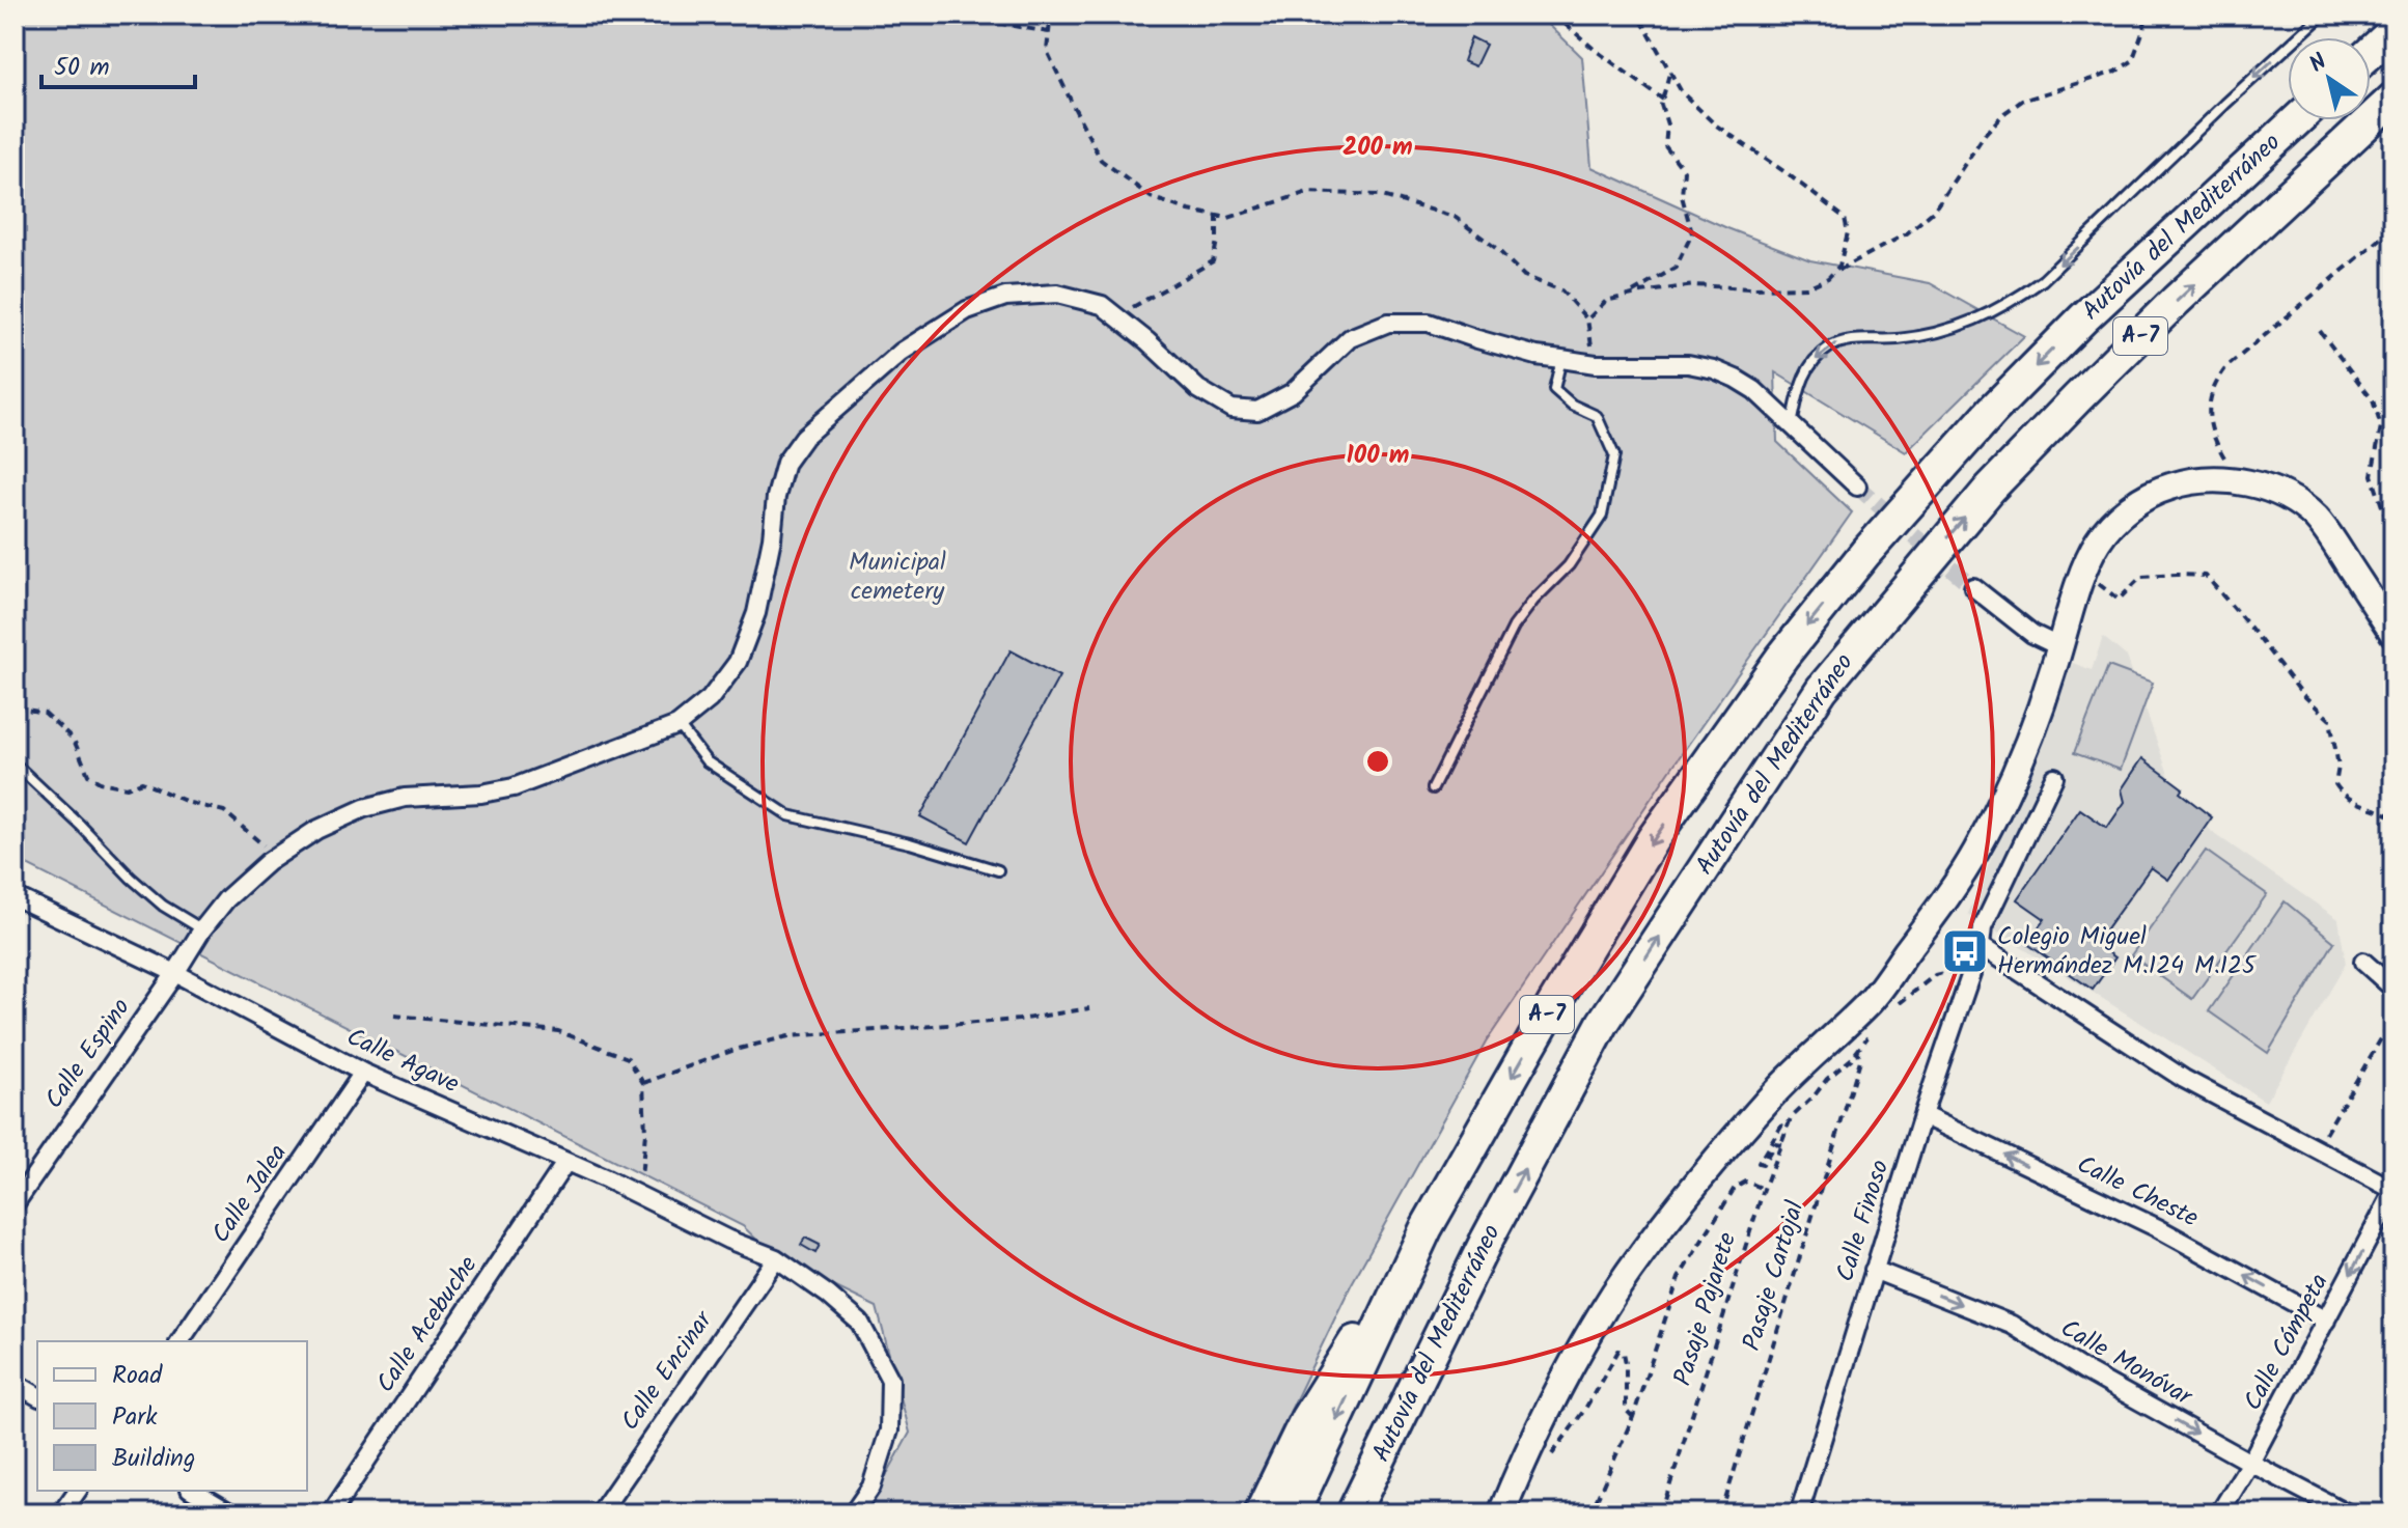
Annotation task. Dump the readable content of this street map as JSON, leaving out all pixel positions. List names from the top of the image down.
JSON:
{
  "streets": {
    "highway": ["Autovía del Mediterráneo", "A-7"],
    "street": [
      "Calle Espino",
      "Calle Agave",
      "Calle Cheste",
      "Calle Jalea",
      "Calle Finoso",
      "Calle Acebuche",
      "Calle Cómpeta",
      "Calle Monóvar",
      "Calle Encinar"
    ],
    "path": ["Pasaje Cartojal", "Pasaje Pajarete"]
  },
  "crossings": [
    ["Calle Espino", "Calle Agave"],
    ["Calle Agave", "Calle Jalea"],
    ["Calle Agave", "Calle Acebuche"],
    ["Calle Agave", "Calle Encinar"],
    ["Calle Cheste", "Calle Finoso"],
    ["Calle Cheste", "Calle Cómpeta"],
    ["Calle Finoso", "Calle Monóvar"],
    ["Pasaje Cartojal", "Pasaje Pajarete"],
    ["Calle Cómpeta", "Calle Monóvar"]
  ],
  "one_way": ["Calle Cómpeta", "Calle Monóvar"],
  "parks": ["Municipal cemetery"],
  "places": {
    "bus stop": ["Colegio Miguel Hermández M.124 M.125"]
  },
  "legend": ["Road", "Park", "Building"],
  "scale_bar": "50 m",
  "north": "top left",
  "rings": ["200 m", "100 m"]
}
